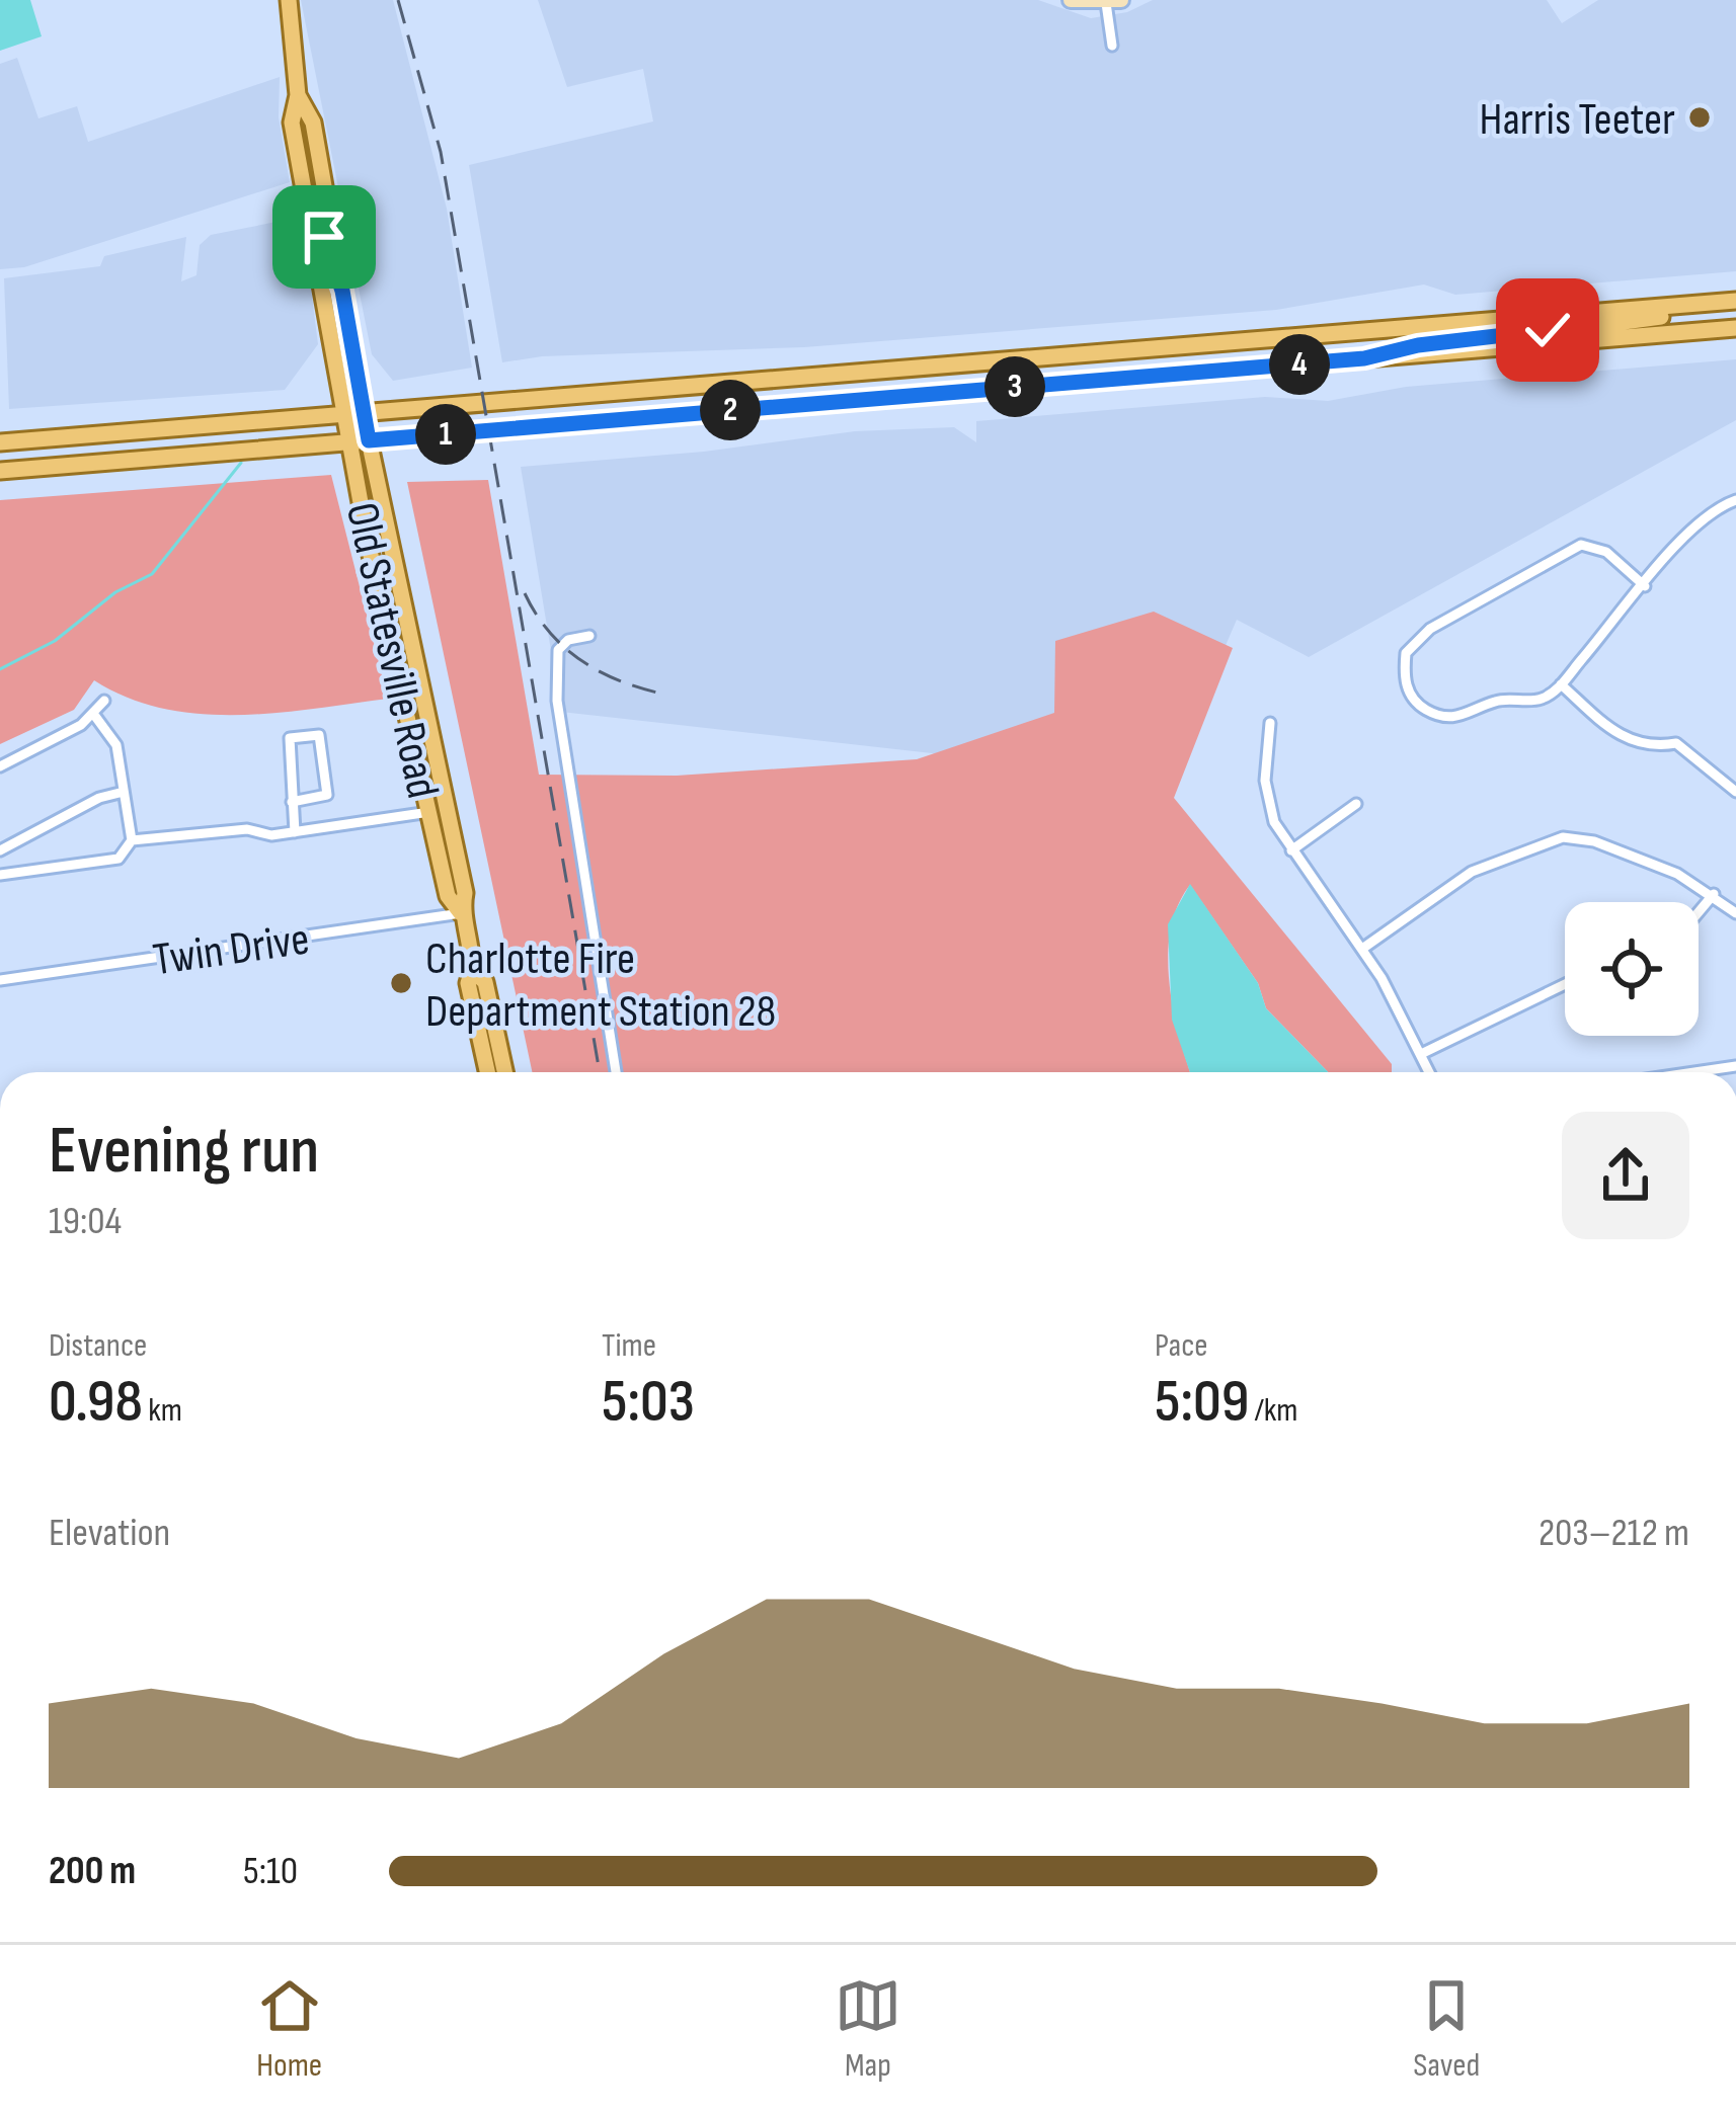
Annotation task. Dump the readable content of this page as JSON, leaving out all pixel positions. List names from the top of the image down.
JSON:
{
  "streets": {
    "main road": ["Old Statesville Road"],
    "street": ["Twin Drive"]
  },
  "crossings": [
    ["Old Statesville Road", "Twin Drive"]
  ],
  "places": ["Harris Teeter", "Charlotte Fire Department Station 28"],
  "page": {
    "pins": [
      "4",
      "3",
      "2",
      "1"
    ],
    "heading": ["Evening run", "19:04"],
    "stats": [
      ["Distance", "0.98 km"],
      ["Time", "5:03"],
      ["Pace", "5:09 /km"]
    ],
    "chart": ["Elevation", "203–212 m"],
    "list": [
      {
        "name": "200 m",
        "note": "5:10"
      }
    ],
    "tabs": ["Home", "Map", "Saved"]
  }
}
